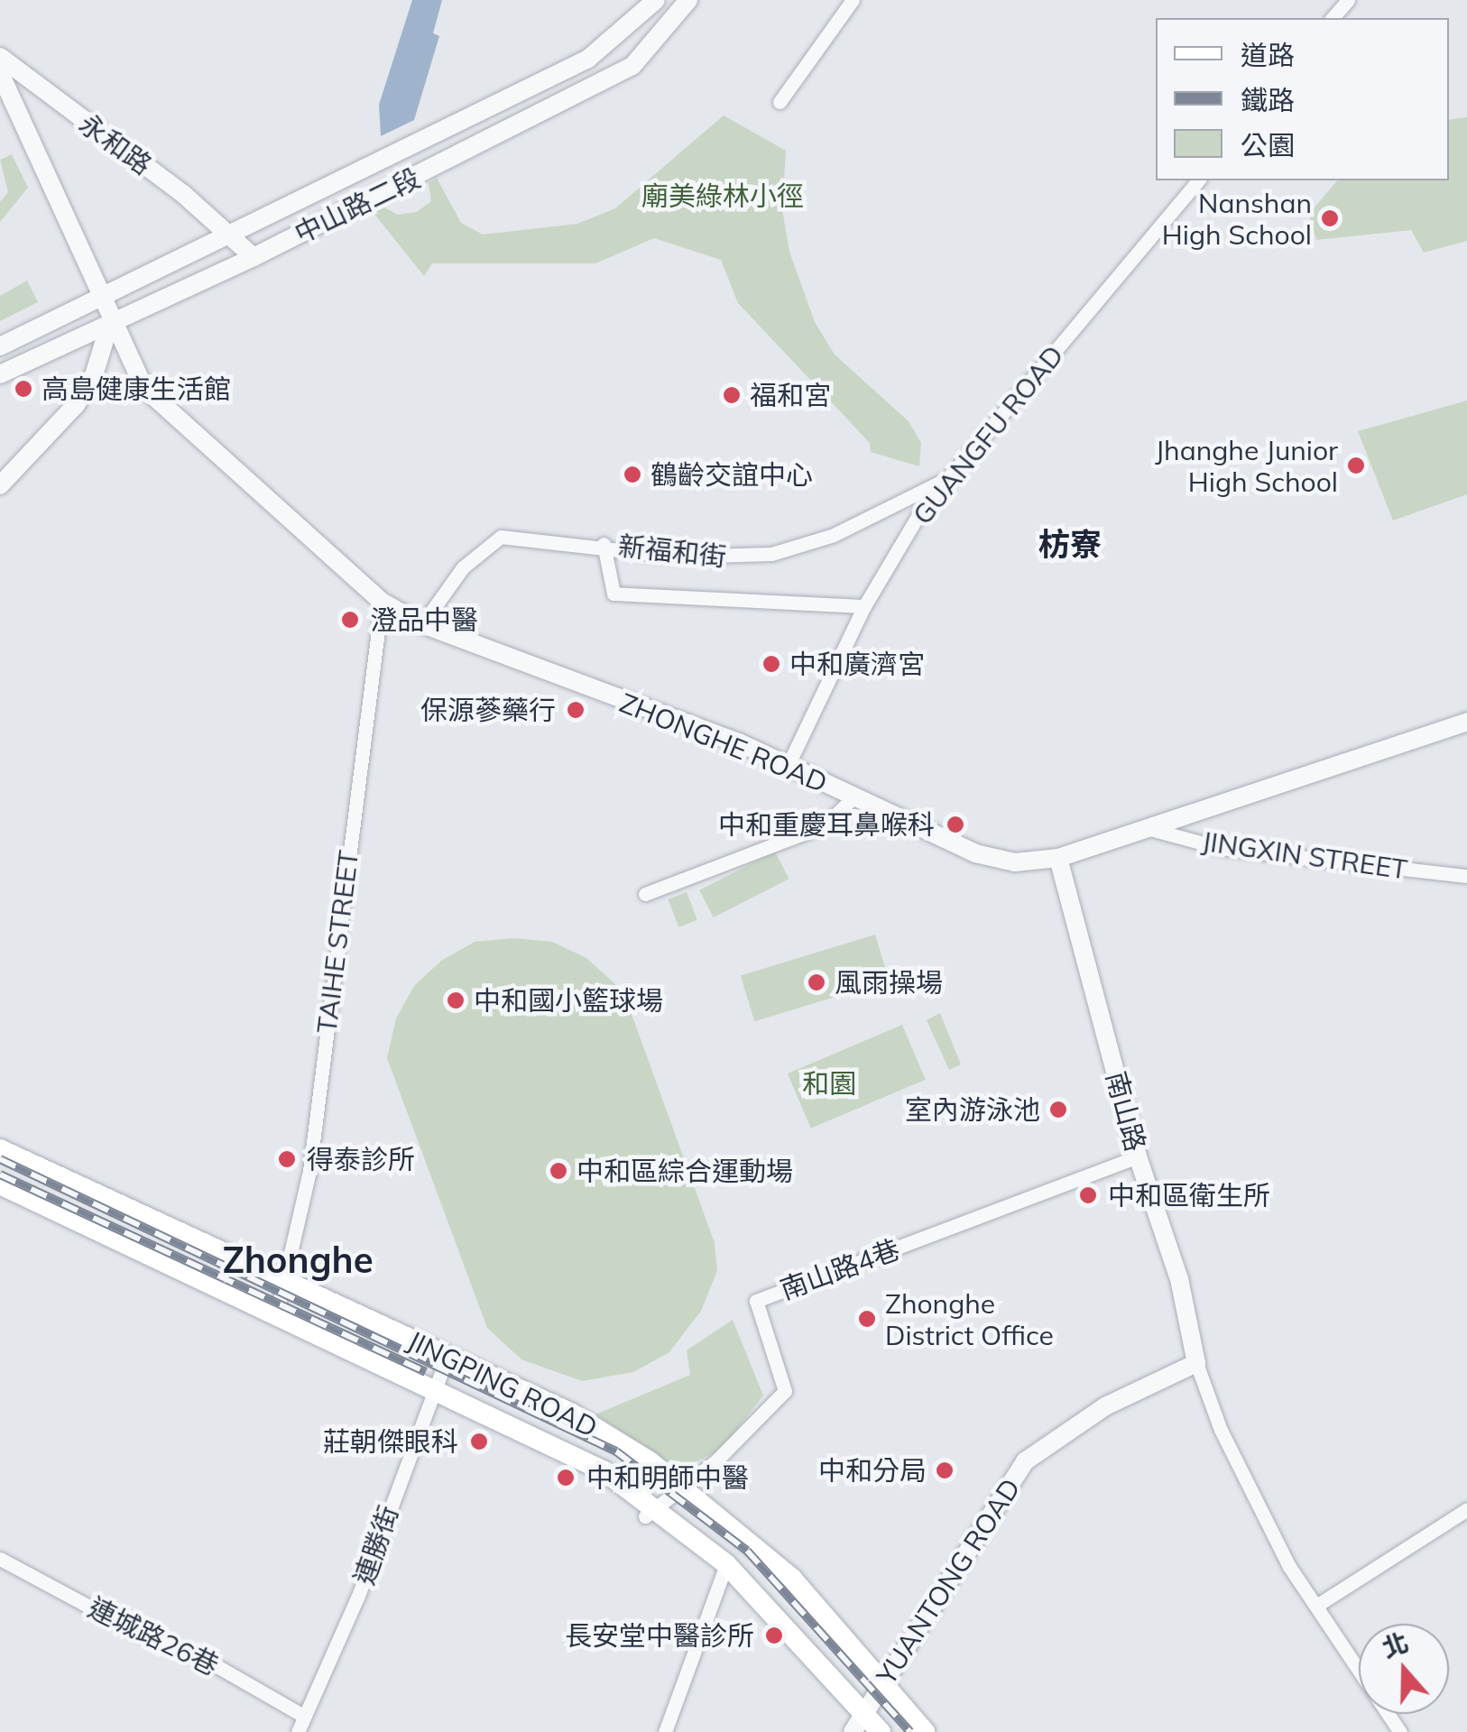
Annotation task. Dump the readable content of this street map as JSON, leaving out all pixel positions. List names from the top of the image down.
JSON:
{
  "streets": {
    "main road": ["JINGPING ROAD"],
    "street": [
      "永和路",
      "中山路二段",
      "GUANGFU ROAD",
      "新福和街",
      "ZHONGHE ROAD",
      "JINGXIN STREET",
      "TAIHE STREET",
      "南山路",
      "南山路4巷",
      "連勝街",
      "YUANTONG ROAD",
      "連城路26巷"
    ]
  },
  "crossings": [
    ["永和路", "中山路二段"],
    ["中山路二段", "ZHONGHE ROAD"],
    ["GUANGFU ROAD", "新福和街"],
    ["GUANGFU ROAD", "ZHONGHE ROAD"],
    ["新福和街", "ZHONGHE ROAD"],
    ["ZHONGHE ROAD", "JINGXIN STREET"],
    ["ZHONGHE ROAD", "TAIHE STREET"],
    ["ZHONGHE ROAD", "南山路"],
    ["TAIHE STREET", "JINGPING ROAD"],
    ["南山路", "南山路4巷"],
    ["南山路", "YUANTONG ROAD"],
    ["南山路4巷", "JINGPING ROAD"],
    ["JINGPING ROAD", "連勝街"],
    ["JINGPING ROAD", "YUANTONG ROAD"],
    ["連勝街", "連城路26巷"]
  ],
  "districts": ["枋寮", "Zhonghe"],
  "parks": ["廟美綠林小徑", "和園"],
  "places": [
    "Nanshan High School",
    "高島健康生活館",
    "福和宮",
    "Jhanghe Junior High School",
    "鶴齡交誼中心",
    "澄品中醫",
    "中和廣濟宮",
    "保源蔘藥行",
    "中和重慶耳鼻喉科",
    "風雨操場",
    "中和國小籃球場",
    "室內游泳池",
    "得泰診所",
    "中和區綜合運動場",
    "中和區衛生所",
    "Zhonghe District Office",
    "莊朝傑眼科",
    "中和分局",
    "中和明師中醫",
    "長安堂中醫診所"
  ],
  "legend": ["道路", "鐵路", "公園"],
  "north": "top"
}
